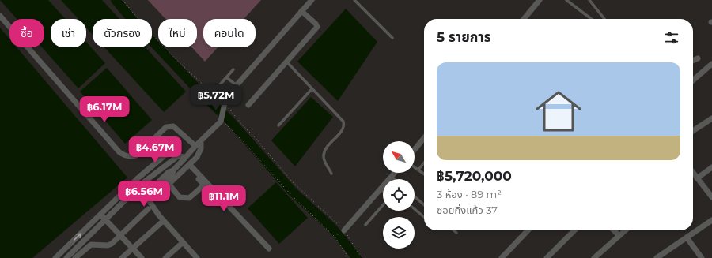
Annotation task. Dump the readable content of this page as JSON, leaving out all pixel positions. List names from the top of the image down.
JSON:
{
  "north": "top left",
  "page": {
    "chip": [
      "ซื้อ",
      "เช่า",
      "ตัวกรอง",
      "ใหม่",
      "คอนโด"
    ],
    "heading": "5 รายการ",
    "list": [
      {
        "name": "฿5,720,000",
        "note": "3 ห้อง · 89 m² · ซอยกิ่งแก้ว 37"
      }
    ],
    "price": [
      "฿5.72M",
      "฿6.17M",
      "฿4.67M",
      "฿6.56M",
      "฿11.1M"
    ]
  }
}
